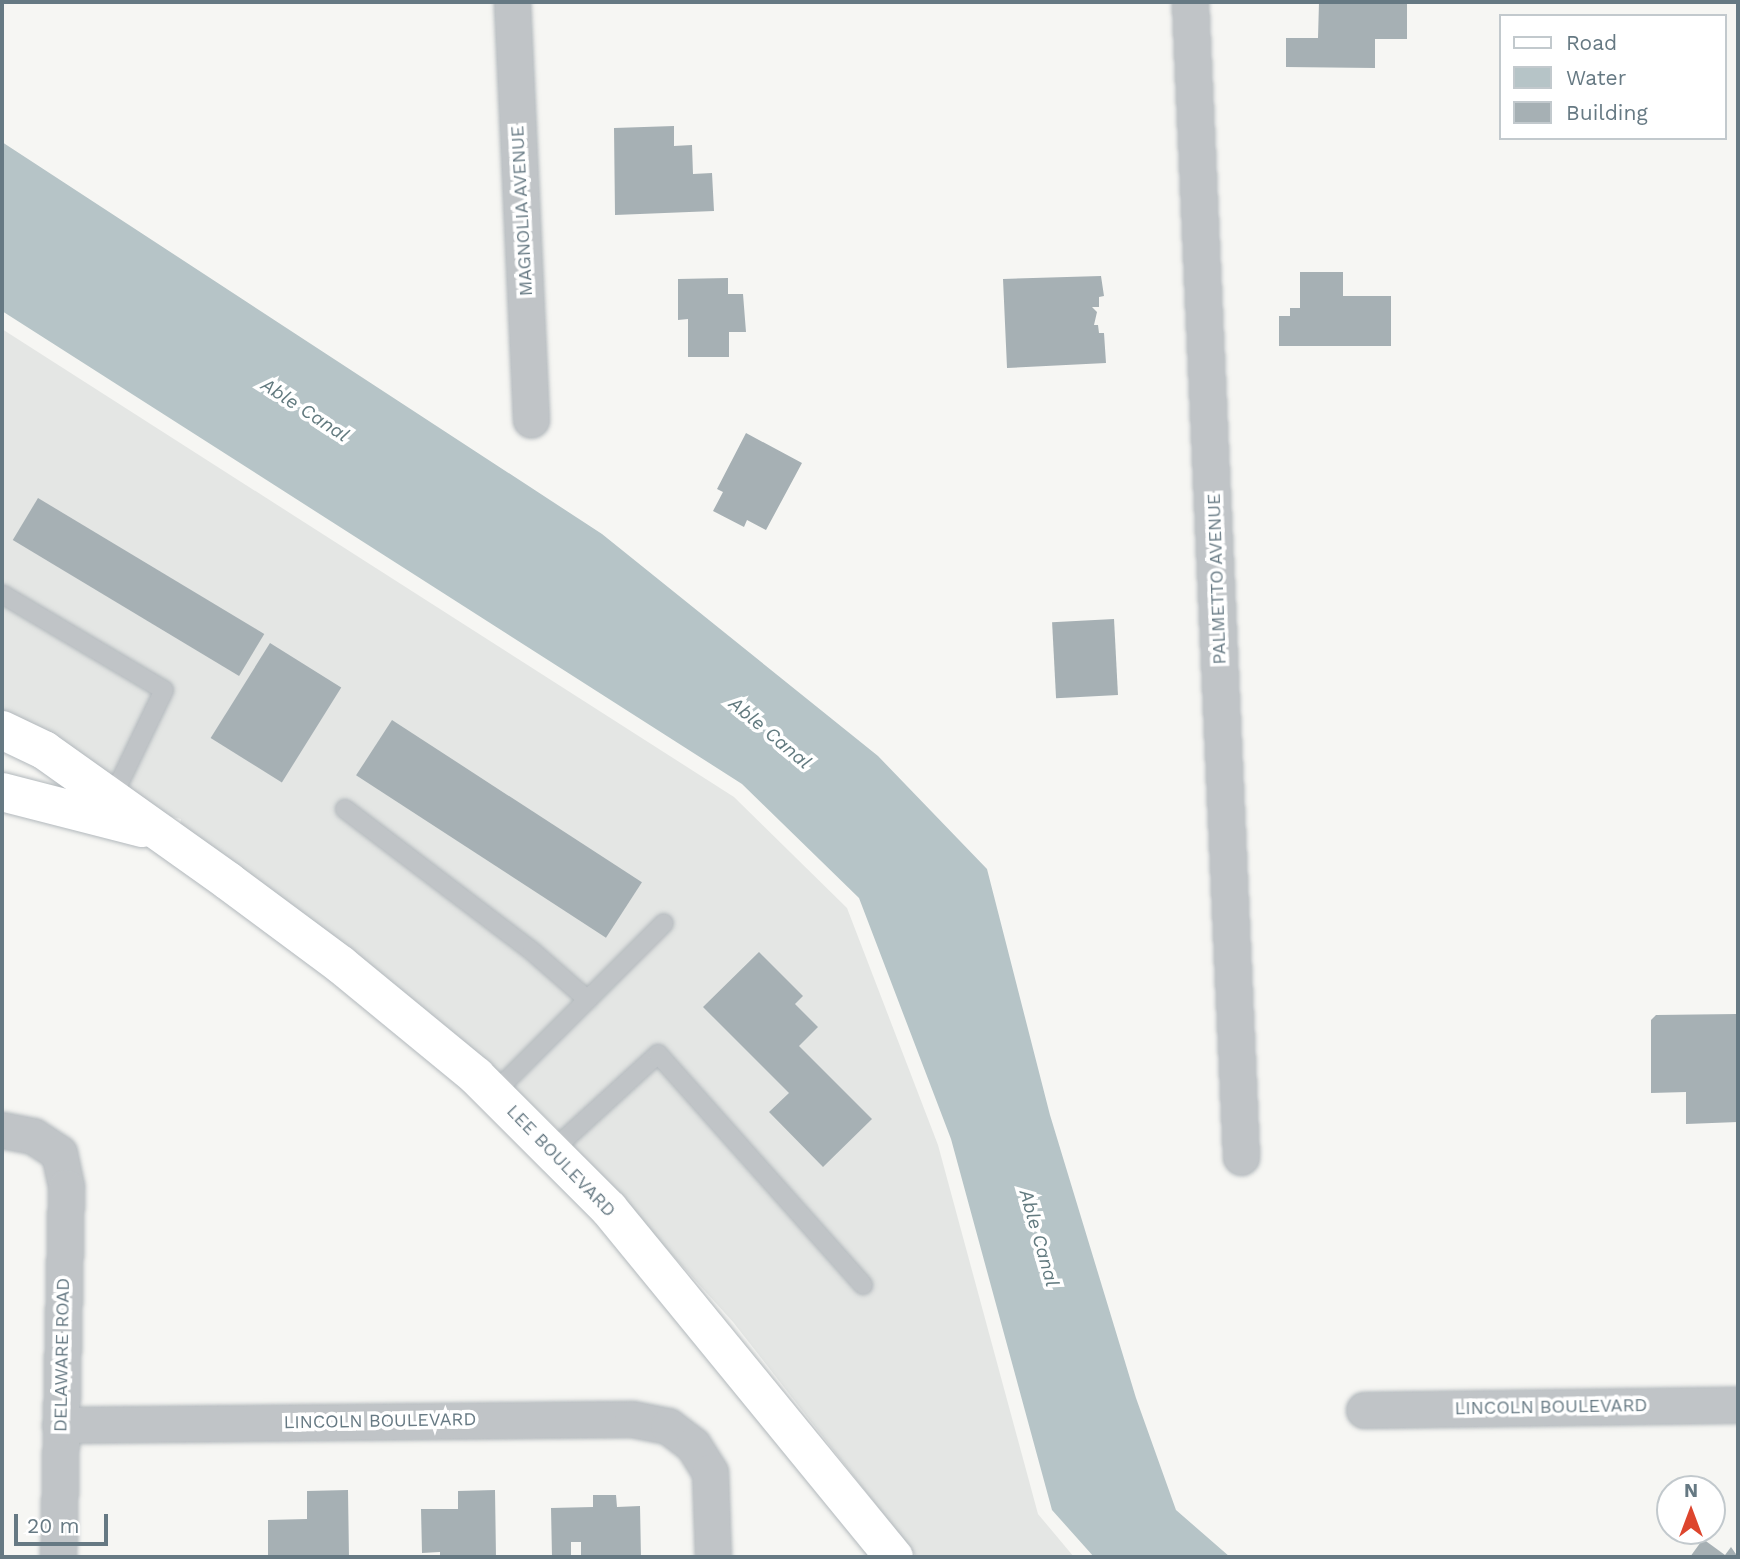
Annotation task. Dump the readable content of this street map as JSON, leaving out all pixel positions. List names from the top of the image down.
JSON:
{
  "streets": {
    "main road": ["LEE BOULEVARD"],
    "street": [
      "MAGNOLIA AVENUE",
      "PALMETTO AVENUE",
      "DELAWARE ROAD",
      "LINCOLN BOULEVARD"
    ]
  },
  "crossings": [
    ["DELAWARE ROAD", "LINCOLN BOULEVARD"]
  ],
  "water": ["Able Canal"],
  "legend": ["Road", "Water", "Building"],
  "scale_bar": "20 m",
  "north": "top"
}
